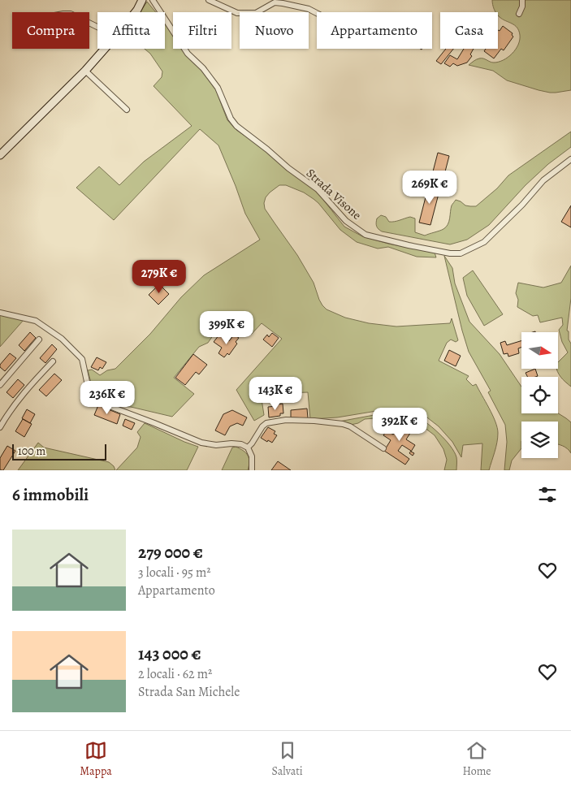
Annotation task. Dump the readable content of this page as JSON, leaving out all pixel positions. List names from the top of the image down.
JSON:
{
  "streets": {
    "street": ["Strada Visone"]
  },
  "scale_bar": "100 m",
  "north": "right",
  "page": {
    "chip": [
      "Compra",
      "Affitta",
      "Filtri",
      "Nuovo",
      "Appartamento",
      "Casa"
    ],
    "price": [
      "269K €",
      "279K €",
      "399K €",
      "143K €",
      "236K €",
      "392K €"
    ],
    "scale": "100 m",
    "heading": "6 immobili",
    "list": [
      {
        "name": "279 000 €",
        "note": "3 locali · 95 m² · Appartamento"
      },
      {
        "name": "143 000 €",
        "note": "2 locali · 62 m² · Strada San Michele"
      }
    ],
    "tabs": ["Mappa", "Salvati", "Home"]
  }
}
